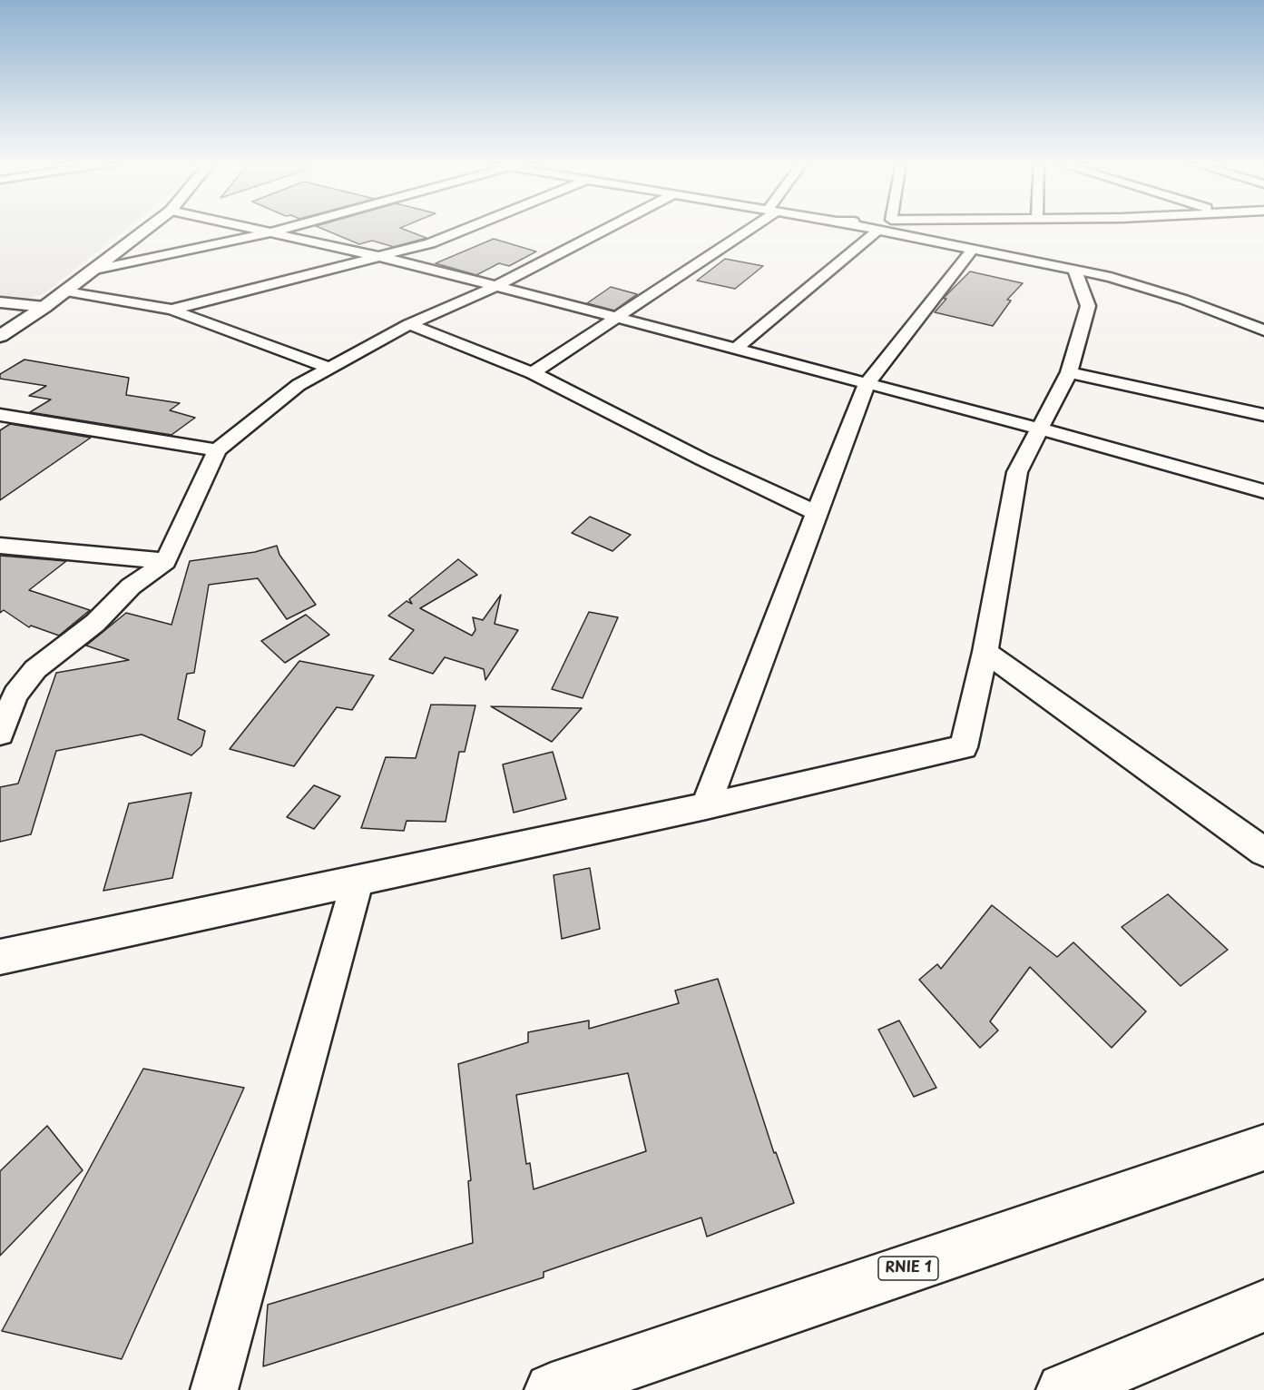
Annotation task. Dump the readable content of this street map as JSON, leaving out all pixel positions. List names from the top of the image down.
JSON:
{
  "streets": {
    "main road": ["RNIE 1"]
  }
}
